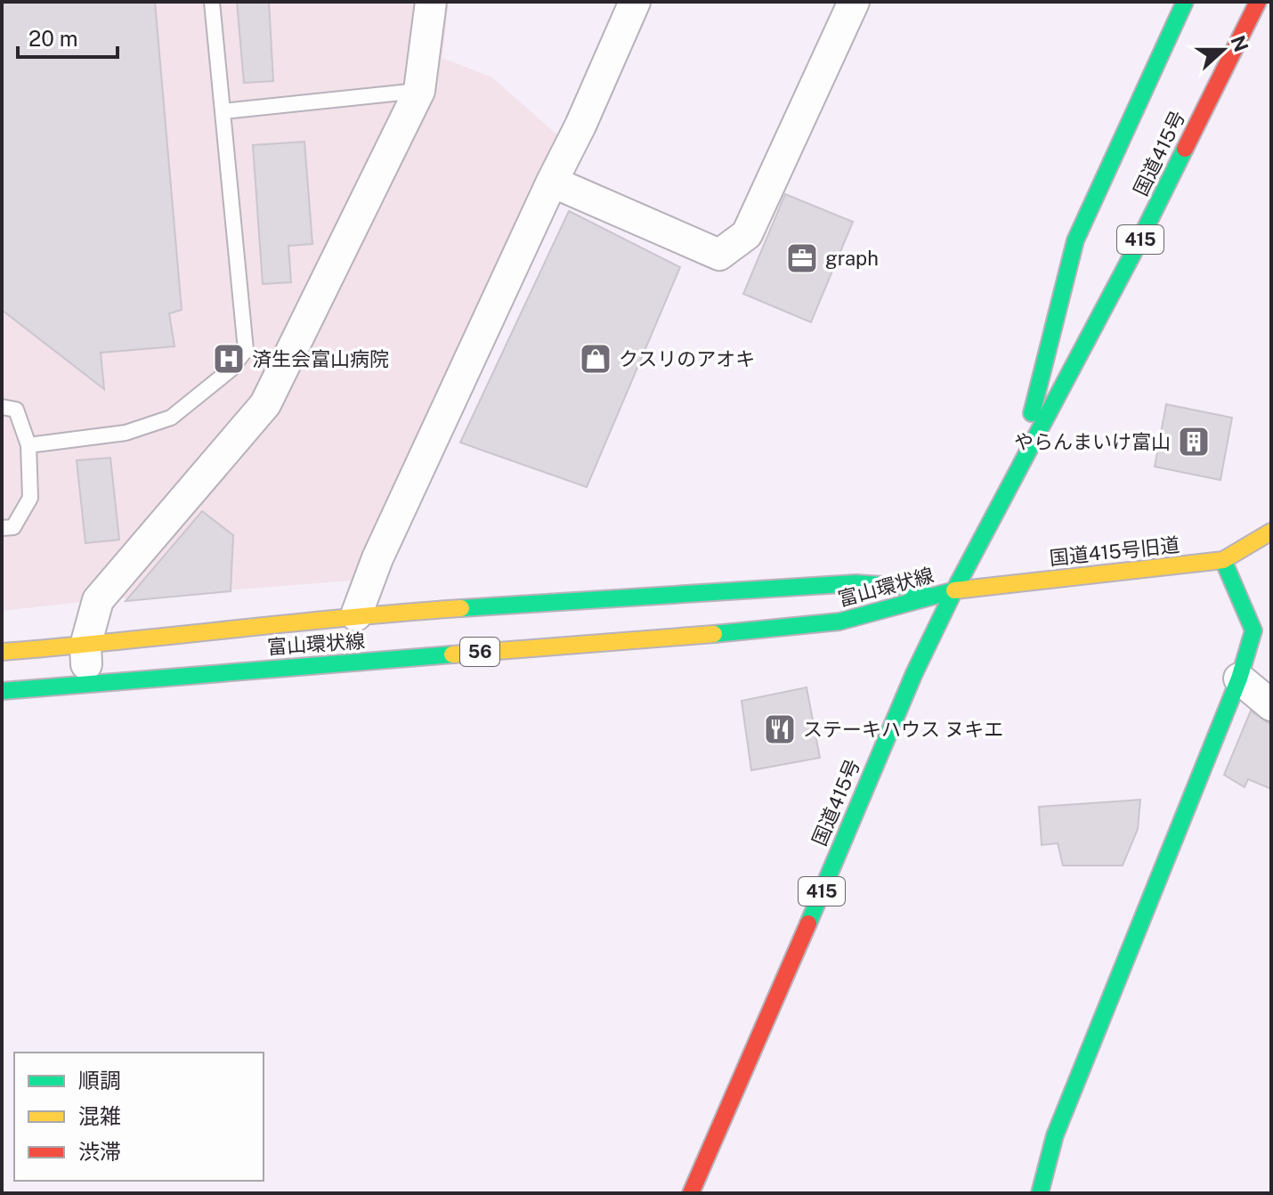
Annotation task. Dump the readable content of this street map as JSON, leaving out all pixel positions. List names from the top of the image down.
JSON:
{
  "streets": {
    "main road": [
      "国道415号",
      "415",
      "国道415号旧道",
      "富山環状線",
      "56"
    ]
  },
  "crossings": [
    ["国道415号", "国道415号旧道"],
    ["国道415号", "富山環状線"],
    ["国道415号旧道", "富山環状線"]
  ],
  "places": {
    "office": ["graph"],
    "hospital": ["済生会富山病院"],
    "shop": ["クスリのアオキ"],
    "building": ["やらんまいけ富山"],
    "restaurant": ["ステーキハウス ヌキエ"]
  },
  "legend": ["順調", "混雑", "渋滞"],
  "scale_bar": "20 m",
  "north": "right"
}
